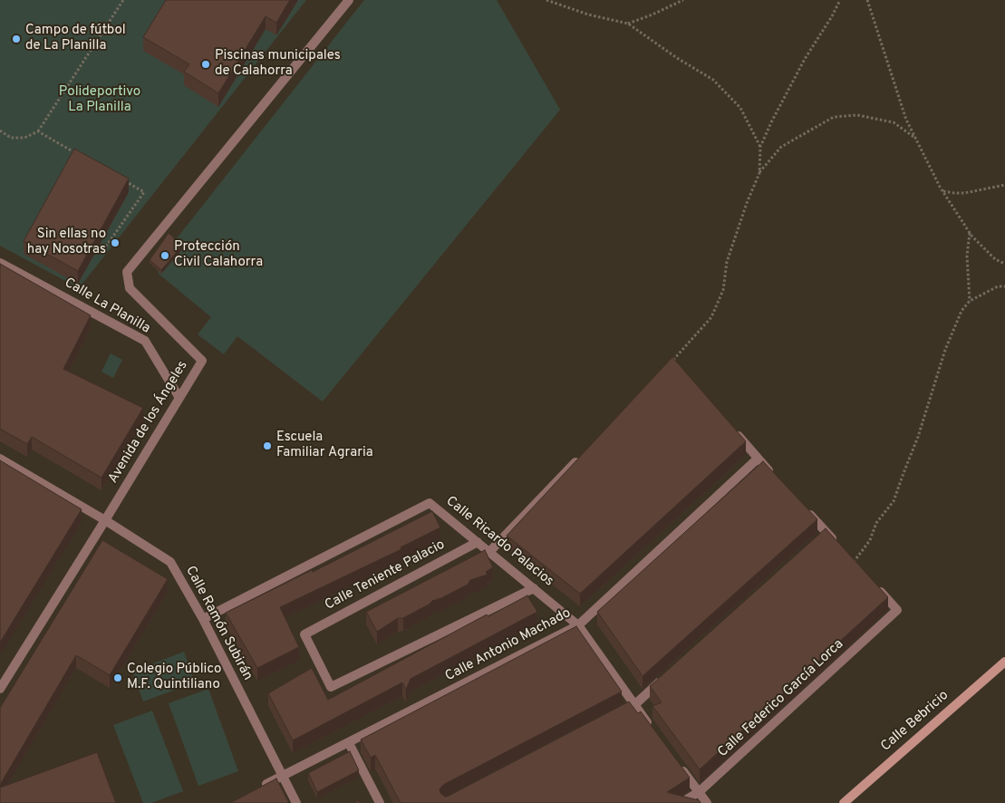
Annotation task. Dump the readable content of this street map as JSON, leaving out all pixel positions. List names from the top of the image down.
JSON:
{
  "streets": {
    "street": [
      "Calle La Planilla",
      "Avenida de los Ángeles",
      "Calle Ricardo Palacios",
      "Calle Teniente Palacio",
      "Calle Ramón Subirán",
      "Calle Antonio Machado",
      "Calle Federico García Lorca",
      "Calle Bebricio"
    ]
  },
  "crossings": [
    ["Calle La Planilla", "Avenida de los Ángeles"],
    ["Avenida de los Ángeles", "Calle Ramón Subirán"],
    ["Calle Ricardo Palacios", "Calle Teniente Palacio"],
    ["Calle Ricardo Palacios", "Calle Ramón Subirán"],
    ["Calle Ricardo Palacios", "Calle Antonio Machado"],
    ["Calle Ramón Subirán", "Calle Antonio Machado"]
  ],
  "parks": ["Polideportivo La Planilla"],
  "places": [
    "Campo de fútbol de La Planilla",
    "Piscinas municipales de Calahorra",
    "Sin ellas no hay Nosotras",
    "Protección Civil Calahorra",
    "Escuela Familiar Agraria",
    "Colegio Público M.F. Quintiliano"
  ]
}
